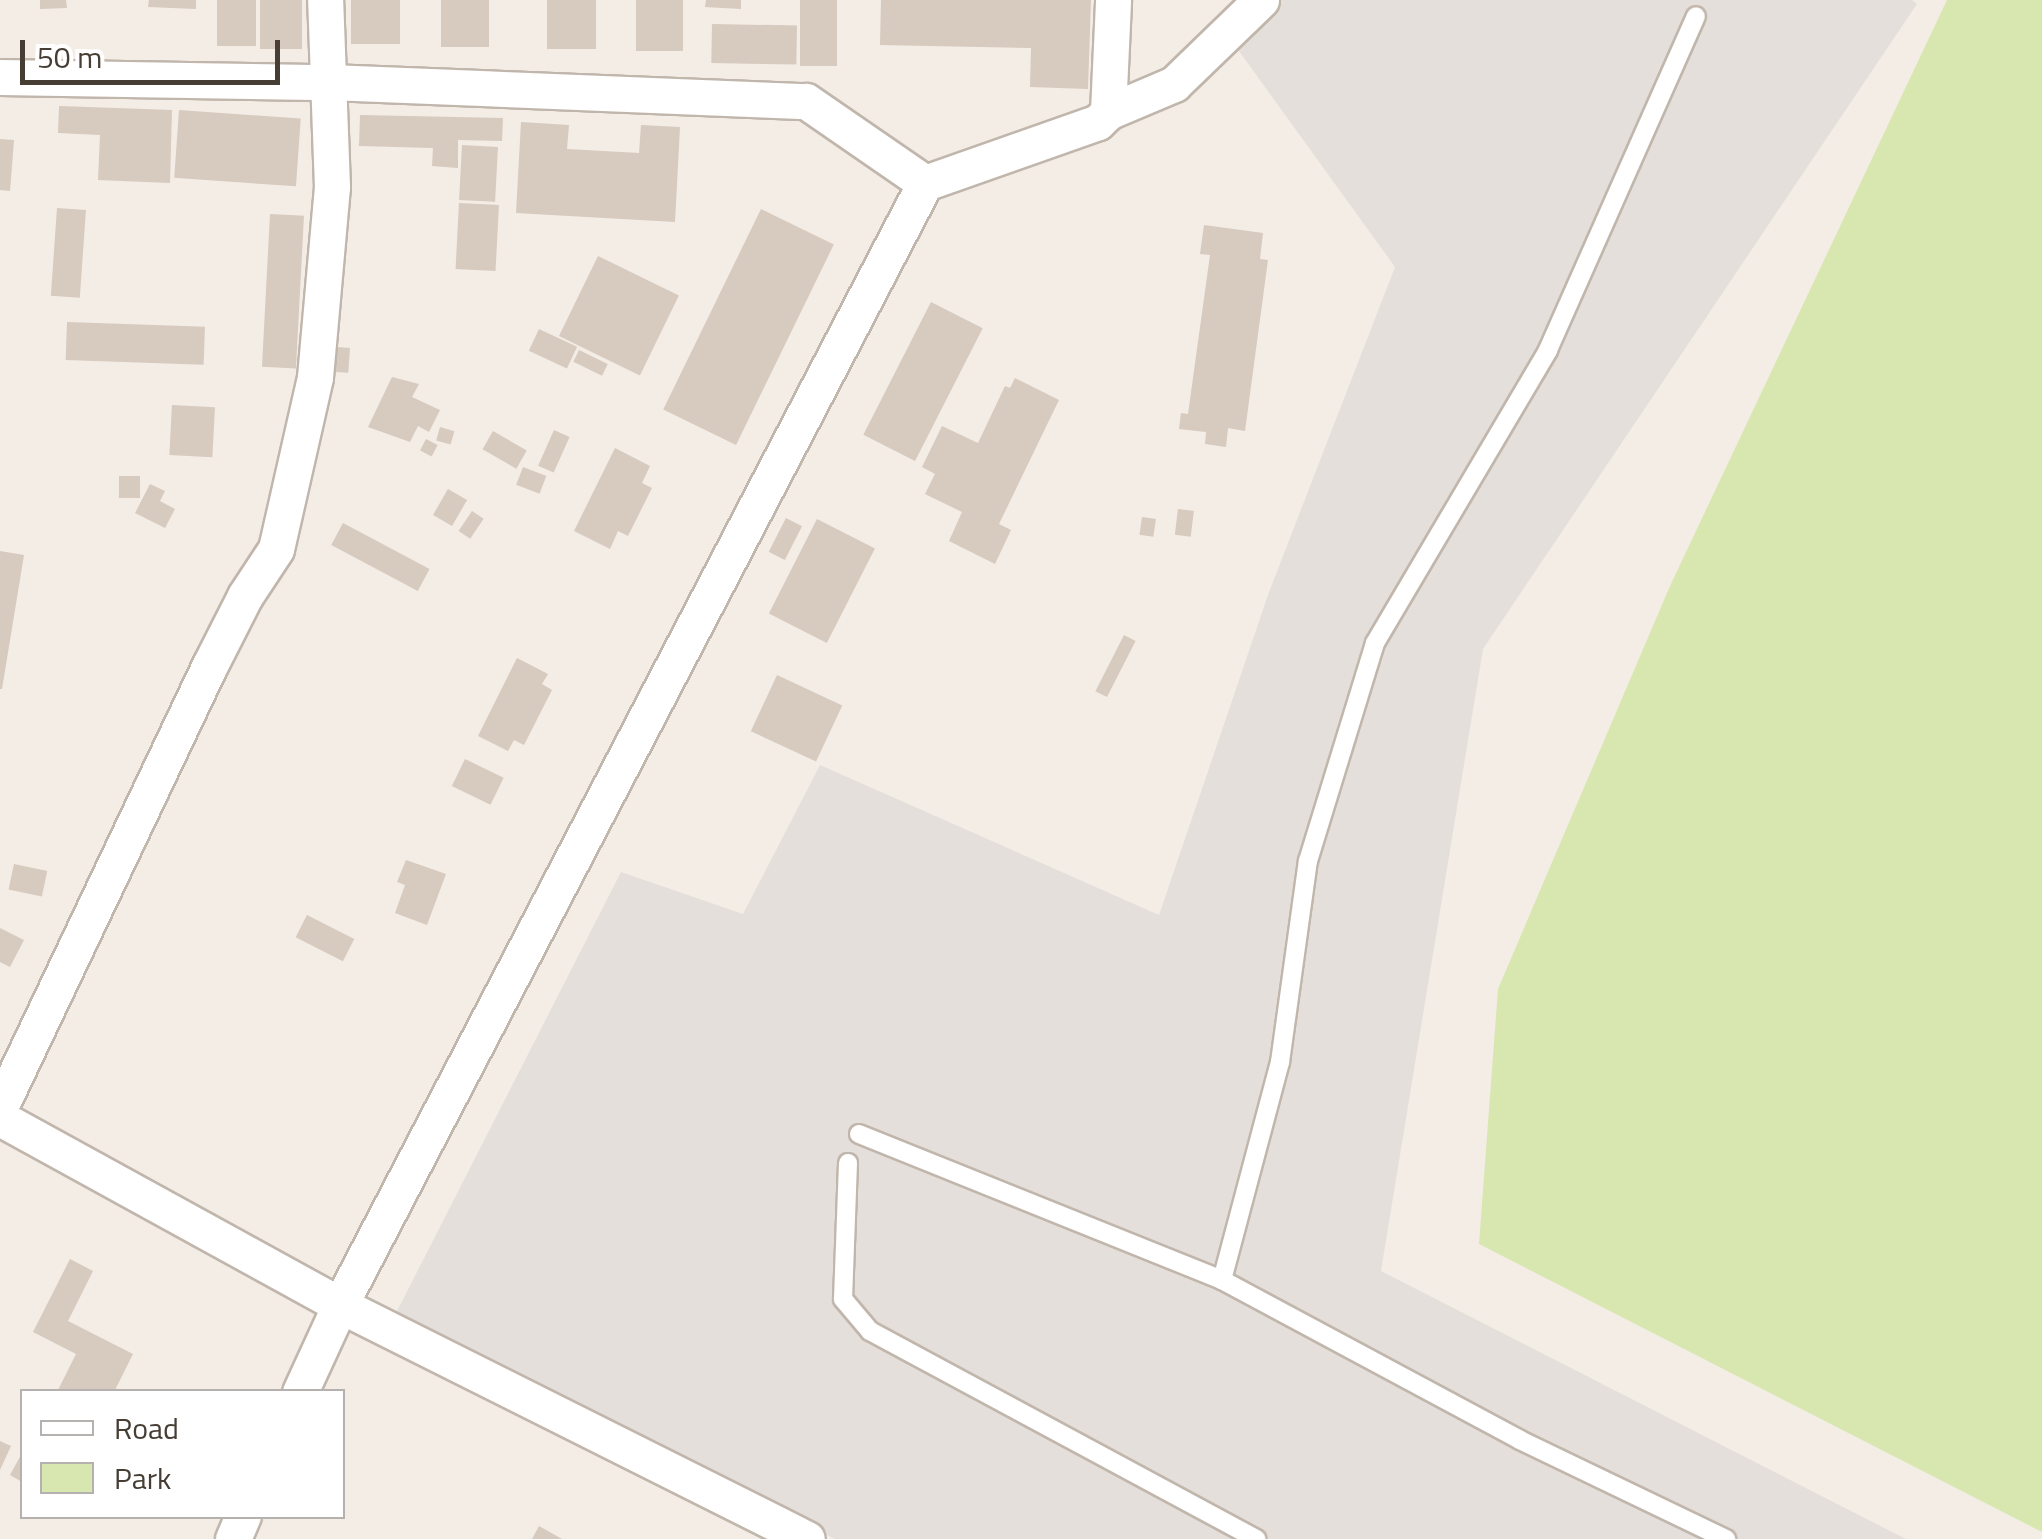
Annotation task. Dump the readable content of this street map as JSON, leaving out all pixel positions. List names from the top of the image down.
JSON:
{
  "legend": ["Road", "Park"],
  "scale_bar": "50 m"
}
